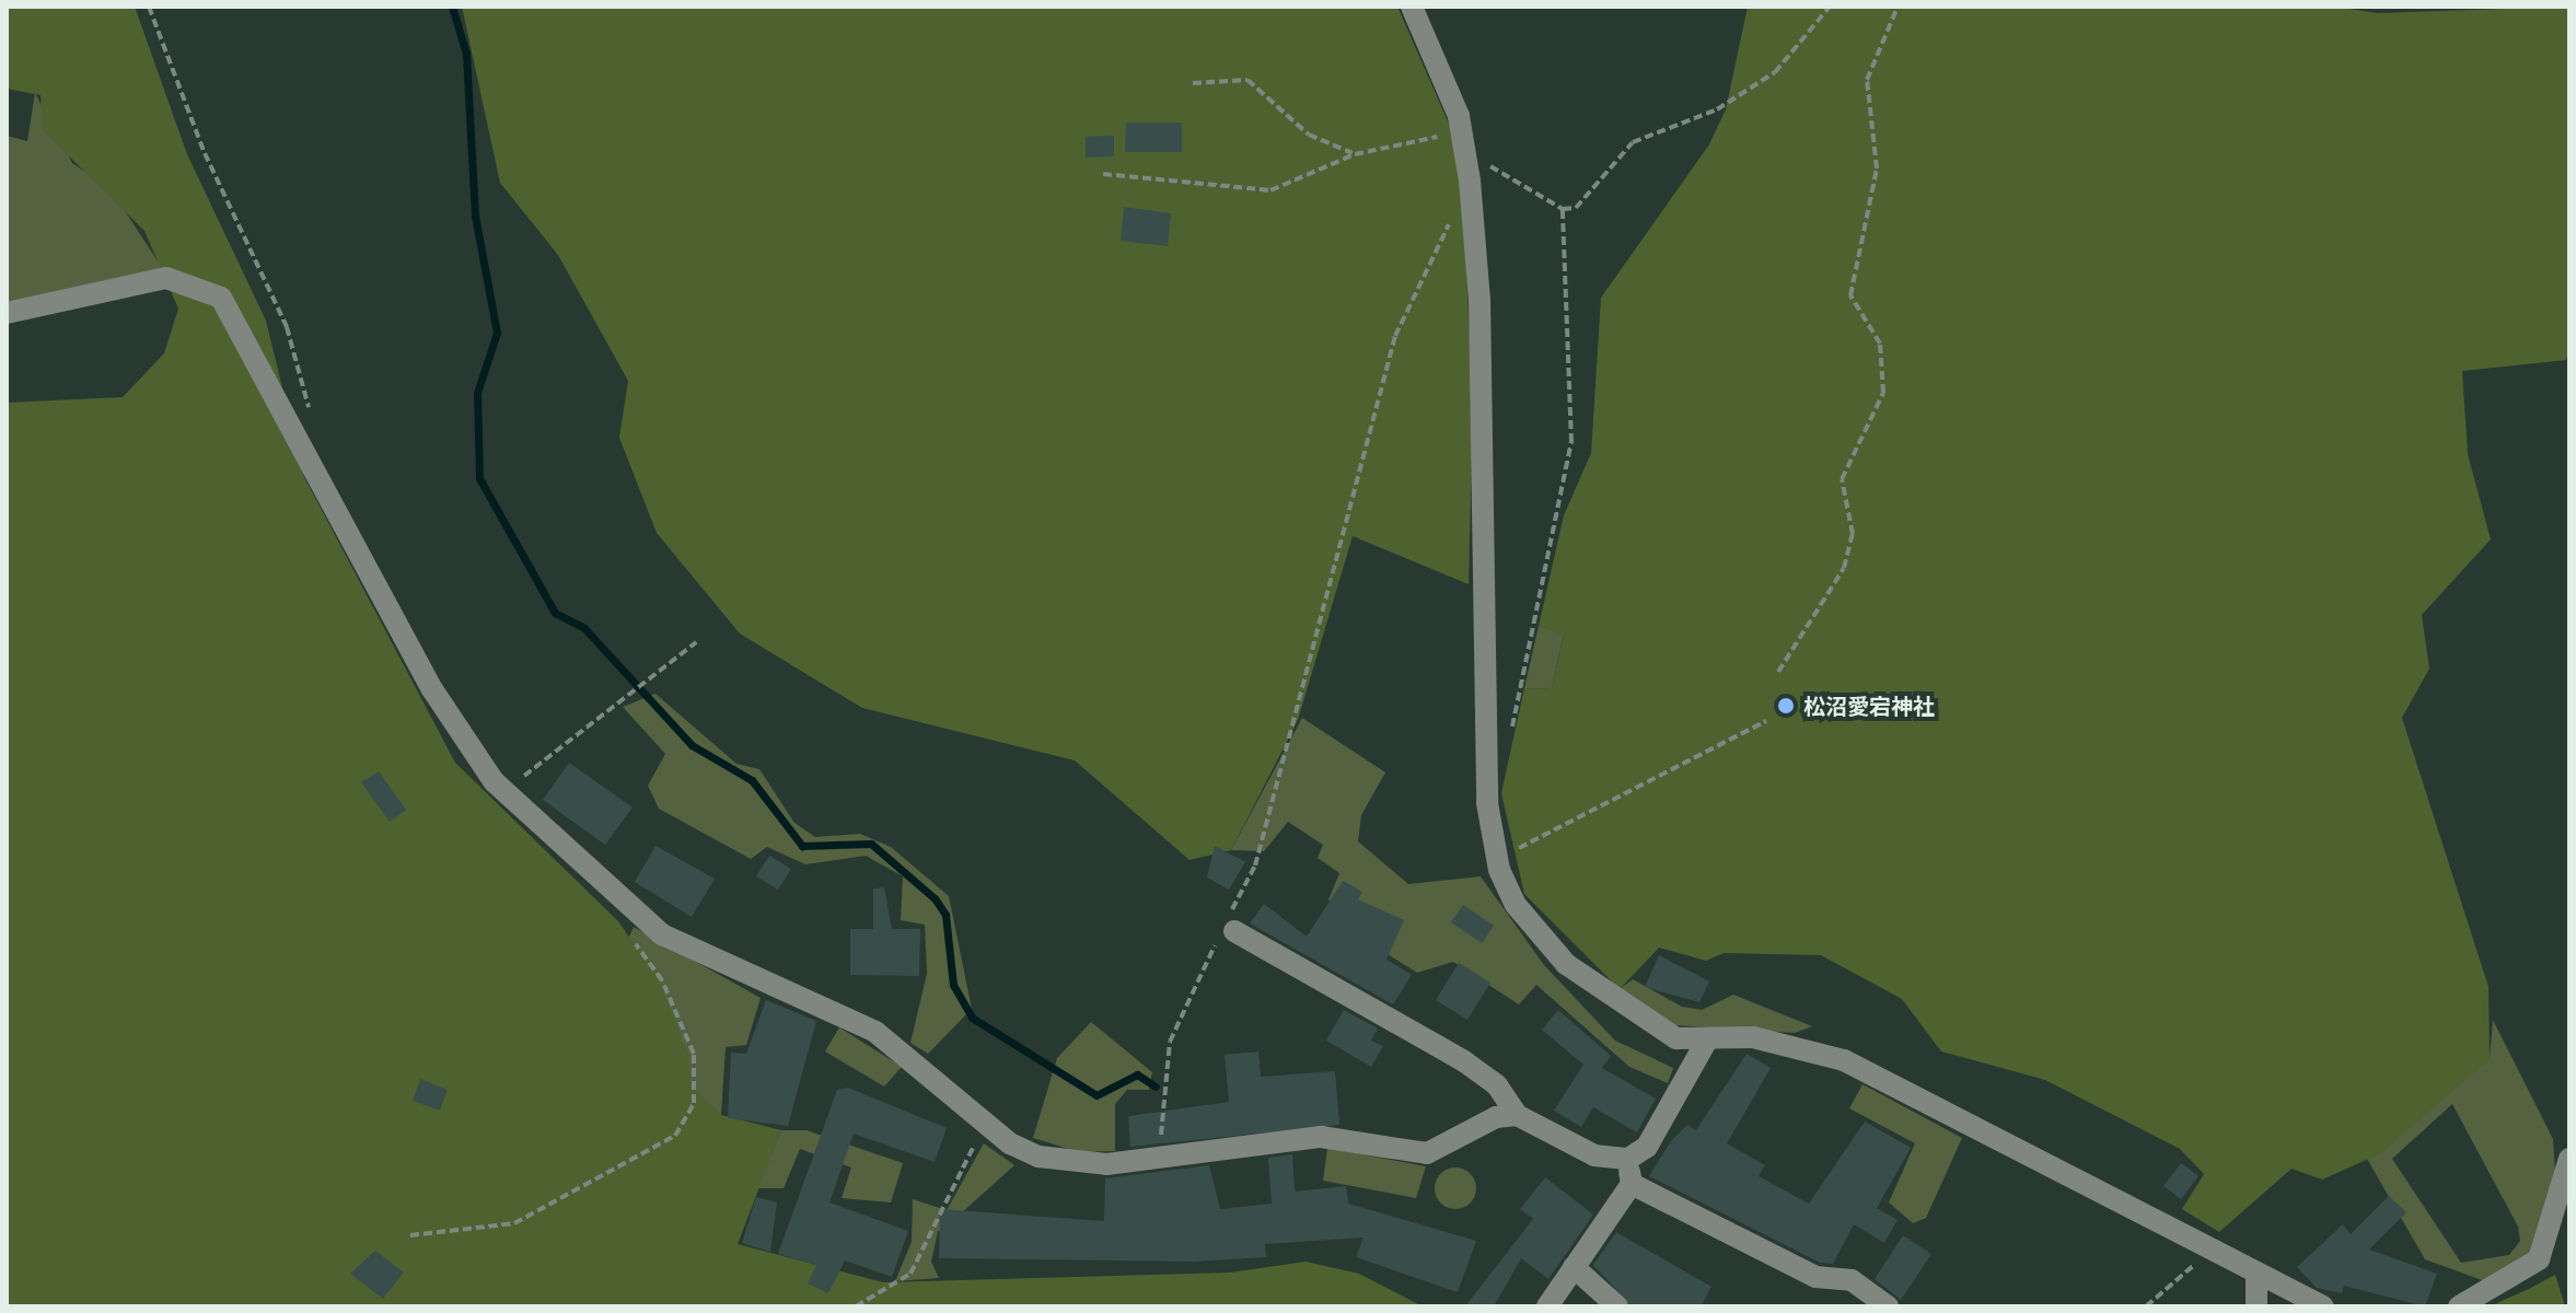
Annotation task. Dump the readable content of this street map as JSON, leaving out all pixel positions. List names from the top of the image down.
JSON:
{
  "places": ["松沼愛宕神社"]
}
